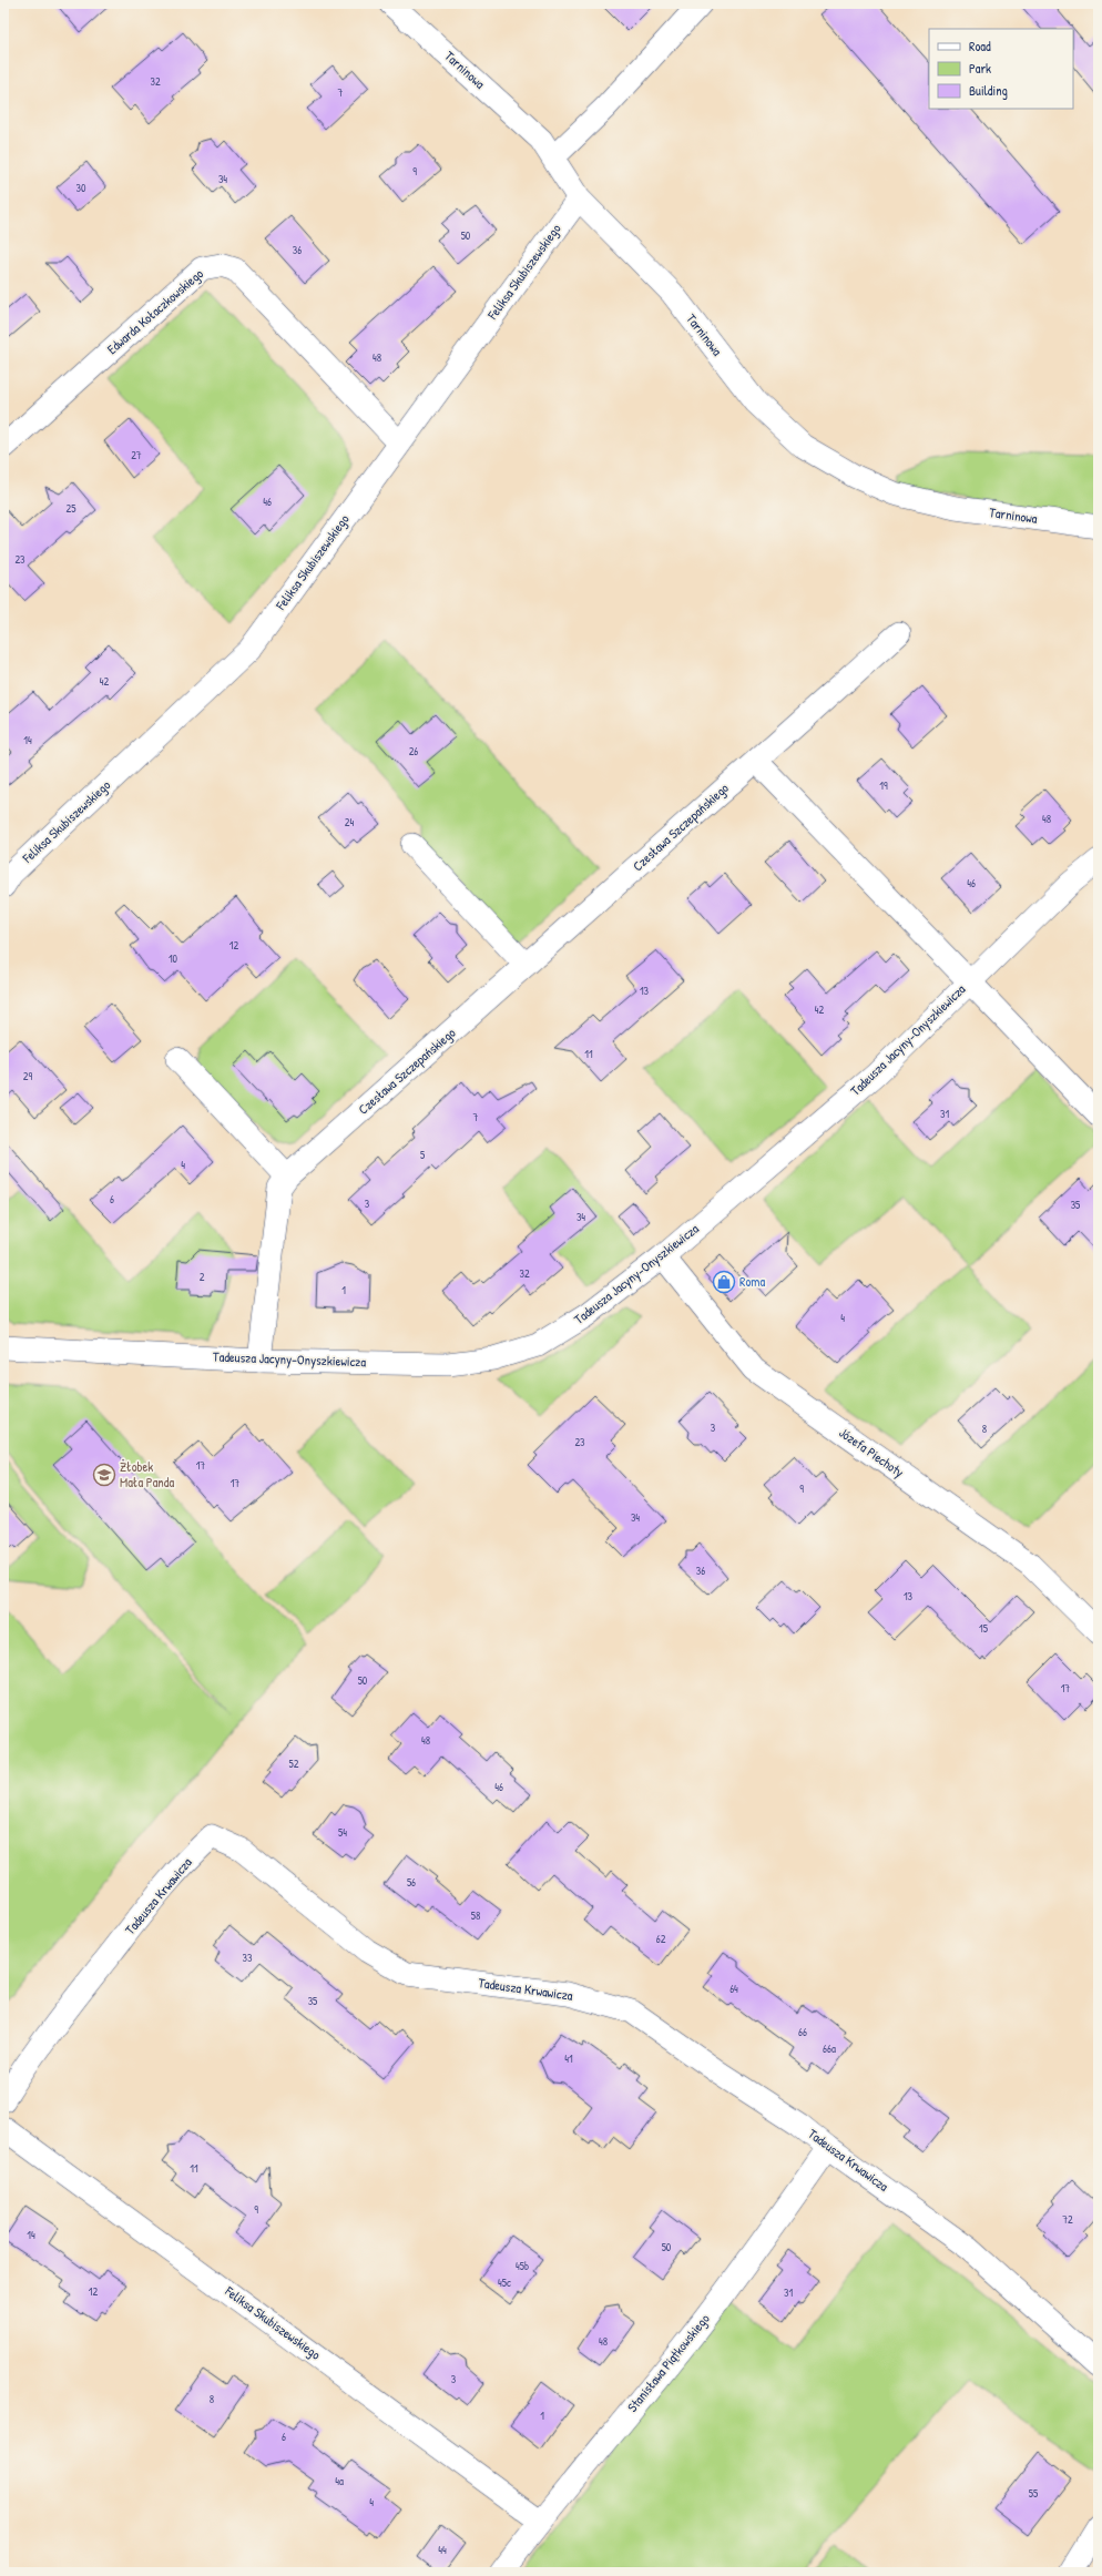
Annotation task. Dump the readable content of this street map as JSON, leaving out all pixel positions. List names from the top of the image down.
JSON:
{
  "streets": {
    "street": [
      "Tarninowa",
      "Feliksa Skubiszewskiego",
      "Edwarda Kołaczkowskiego",
      "Czesława Szczepańskiego",
      "Tadeusza Jacyny-Onyszkiewicza",
      "Józefa Piechoty",
      "Tadeusza Krwawicza",
      "Stanisława Piątkowskiego"
    ]
  },
  "crossings": [
    ["Tarninowa", "Feliksa Skubiszewskiego"],
    ["Feliksa Skubiszewskiego", "Edwarda Kołaczkowskiego"],
    ["Feliksa Skubiszewskiego", "Stanisława Piątkowskiego"],
    ["Czesława Szczepańskiego", "Tadeusza Jacyny-Onyszkiewicza"],
    ["Tadeusza Jacyny-Onyszkiewicza", "Józefa Piechoty"],
    ["Tadeusza Krwawicza", "Stanisława Piątkowskiego"]
  ],
  "places": {
    "shop": ["Roma"],
    "school or university": ["Żłobek Mała Panda"]
  },
  "house_numbers": [
    "32",
    "7",
    "9",
    "34",
    "30",
    "50",
    "36",
    "48",
    "27",
    "46",
    "25",
    "23",
    "42",
    "14",
    "26",
    "19",
    "48",
    "24",
    "46",
    "12",
    "10",
    "13",
    "42",
    "11",
    "29",
    "31",
    "7",
    "5",
    "4",
    "6",
    "3",
    "35",
    "34",
    "32",
    "2",
    "1",
    "4",
    "3",
    "8",
    "23",
    "17",
    "17",
    "9",
    "34",
    "36",
    "13",
    "15",
    "50",
    "17",
    "48",
    "52",
    "46",
    "54",
    "56",
    "58",
    "62",
    "33",
    "64",
    "35",
    "66",
    "66a",
    "41",
    "11",
    "9",
    "72",
    "14",
    "50",
    "45b",
    "45c",
    "12",
    "31",
    "48",
    "3",
    "8",
    "1",
    "6",
    "4a",
    "55",
    "4",
    "44"
  ],
  "legend": ["Road", "Park", "Building"]
}
